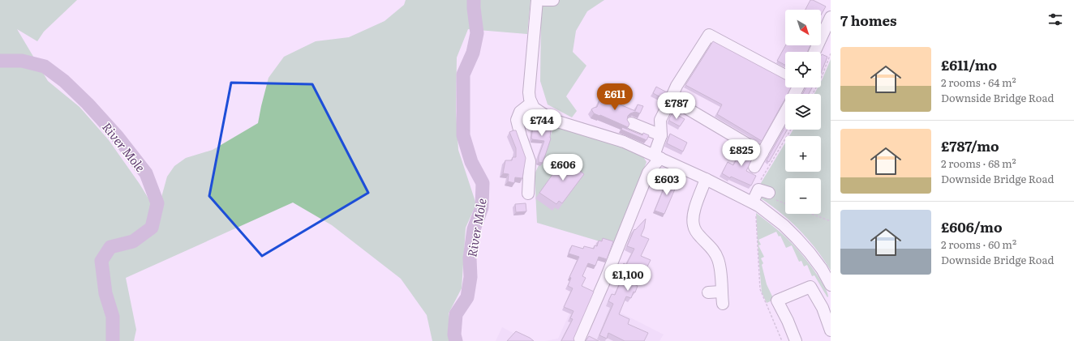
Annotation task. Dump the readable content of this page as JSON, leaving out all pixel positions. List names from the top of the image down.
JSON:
{
  "water": ["River Mole"],
  "north": "bottom right",
  "page": {
    "heading": "7 homes",
    "map_buttons": ["+", "−"],
    "list": [
      {
        "name": "£611/mo",
        "note": "2 rooms · 64 m² · Downside Bridge Road"
      },
      {
        "name": "£787/mo",
        "note": "2 rooms · 68 m² · Downside Bridge Road"
      },
      {
        "name": "£606/mo",
        "note": "2 rooms · 60 m² · Downside Bridge Road"
      }
    ],
    "price": [
      "£611",
      "£787",
      "£744",
      "£825",
      "£606",
      "£603",
      "£1,100"
    ]
  }
}
